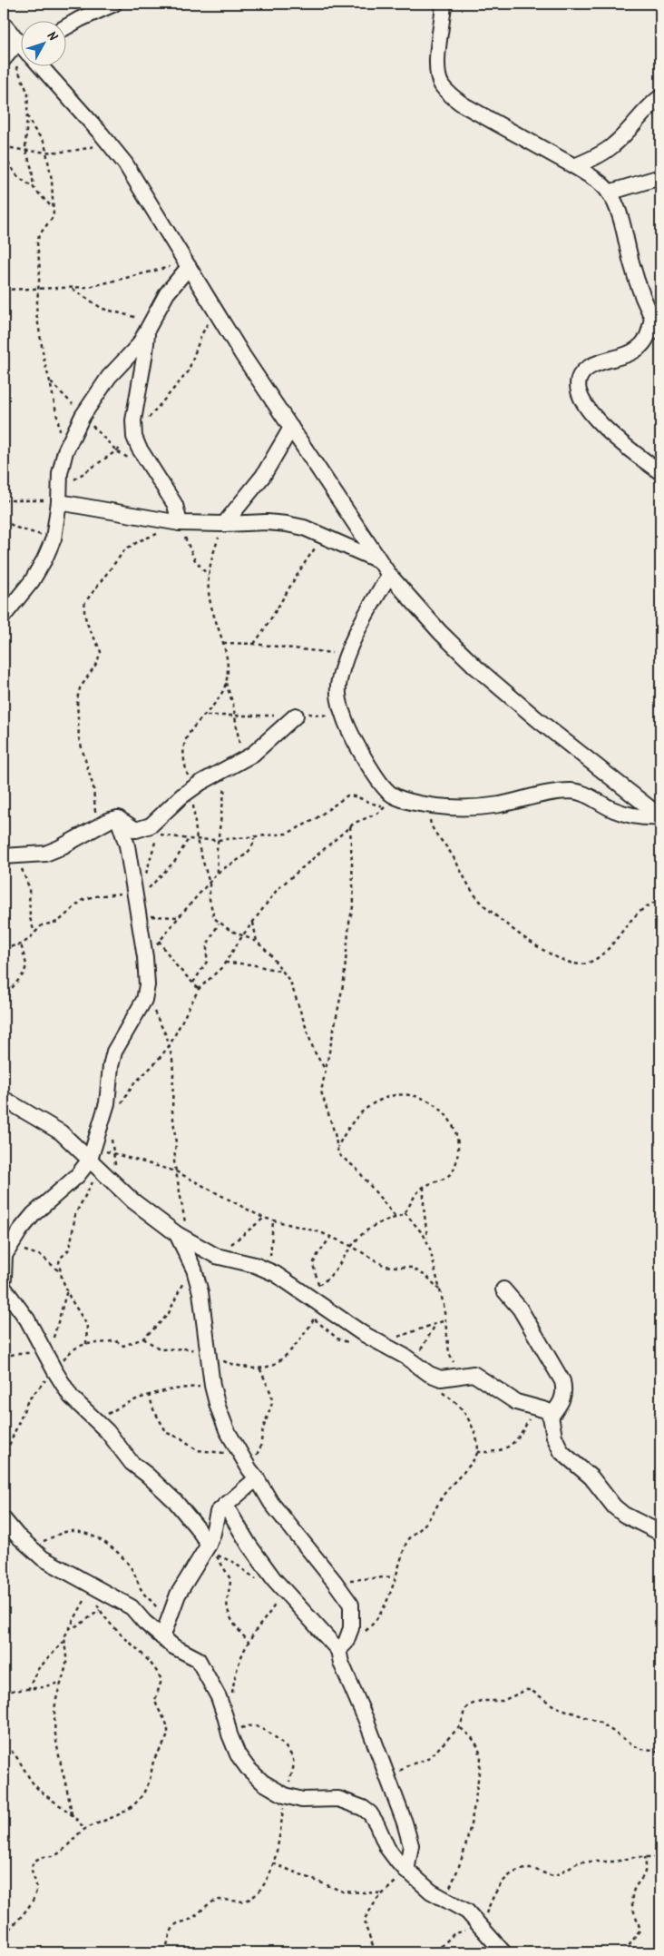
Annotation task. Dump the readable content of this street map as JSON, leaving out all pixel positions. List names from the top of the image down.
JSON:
{
  "north": "top right"
}
